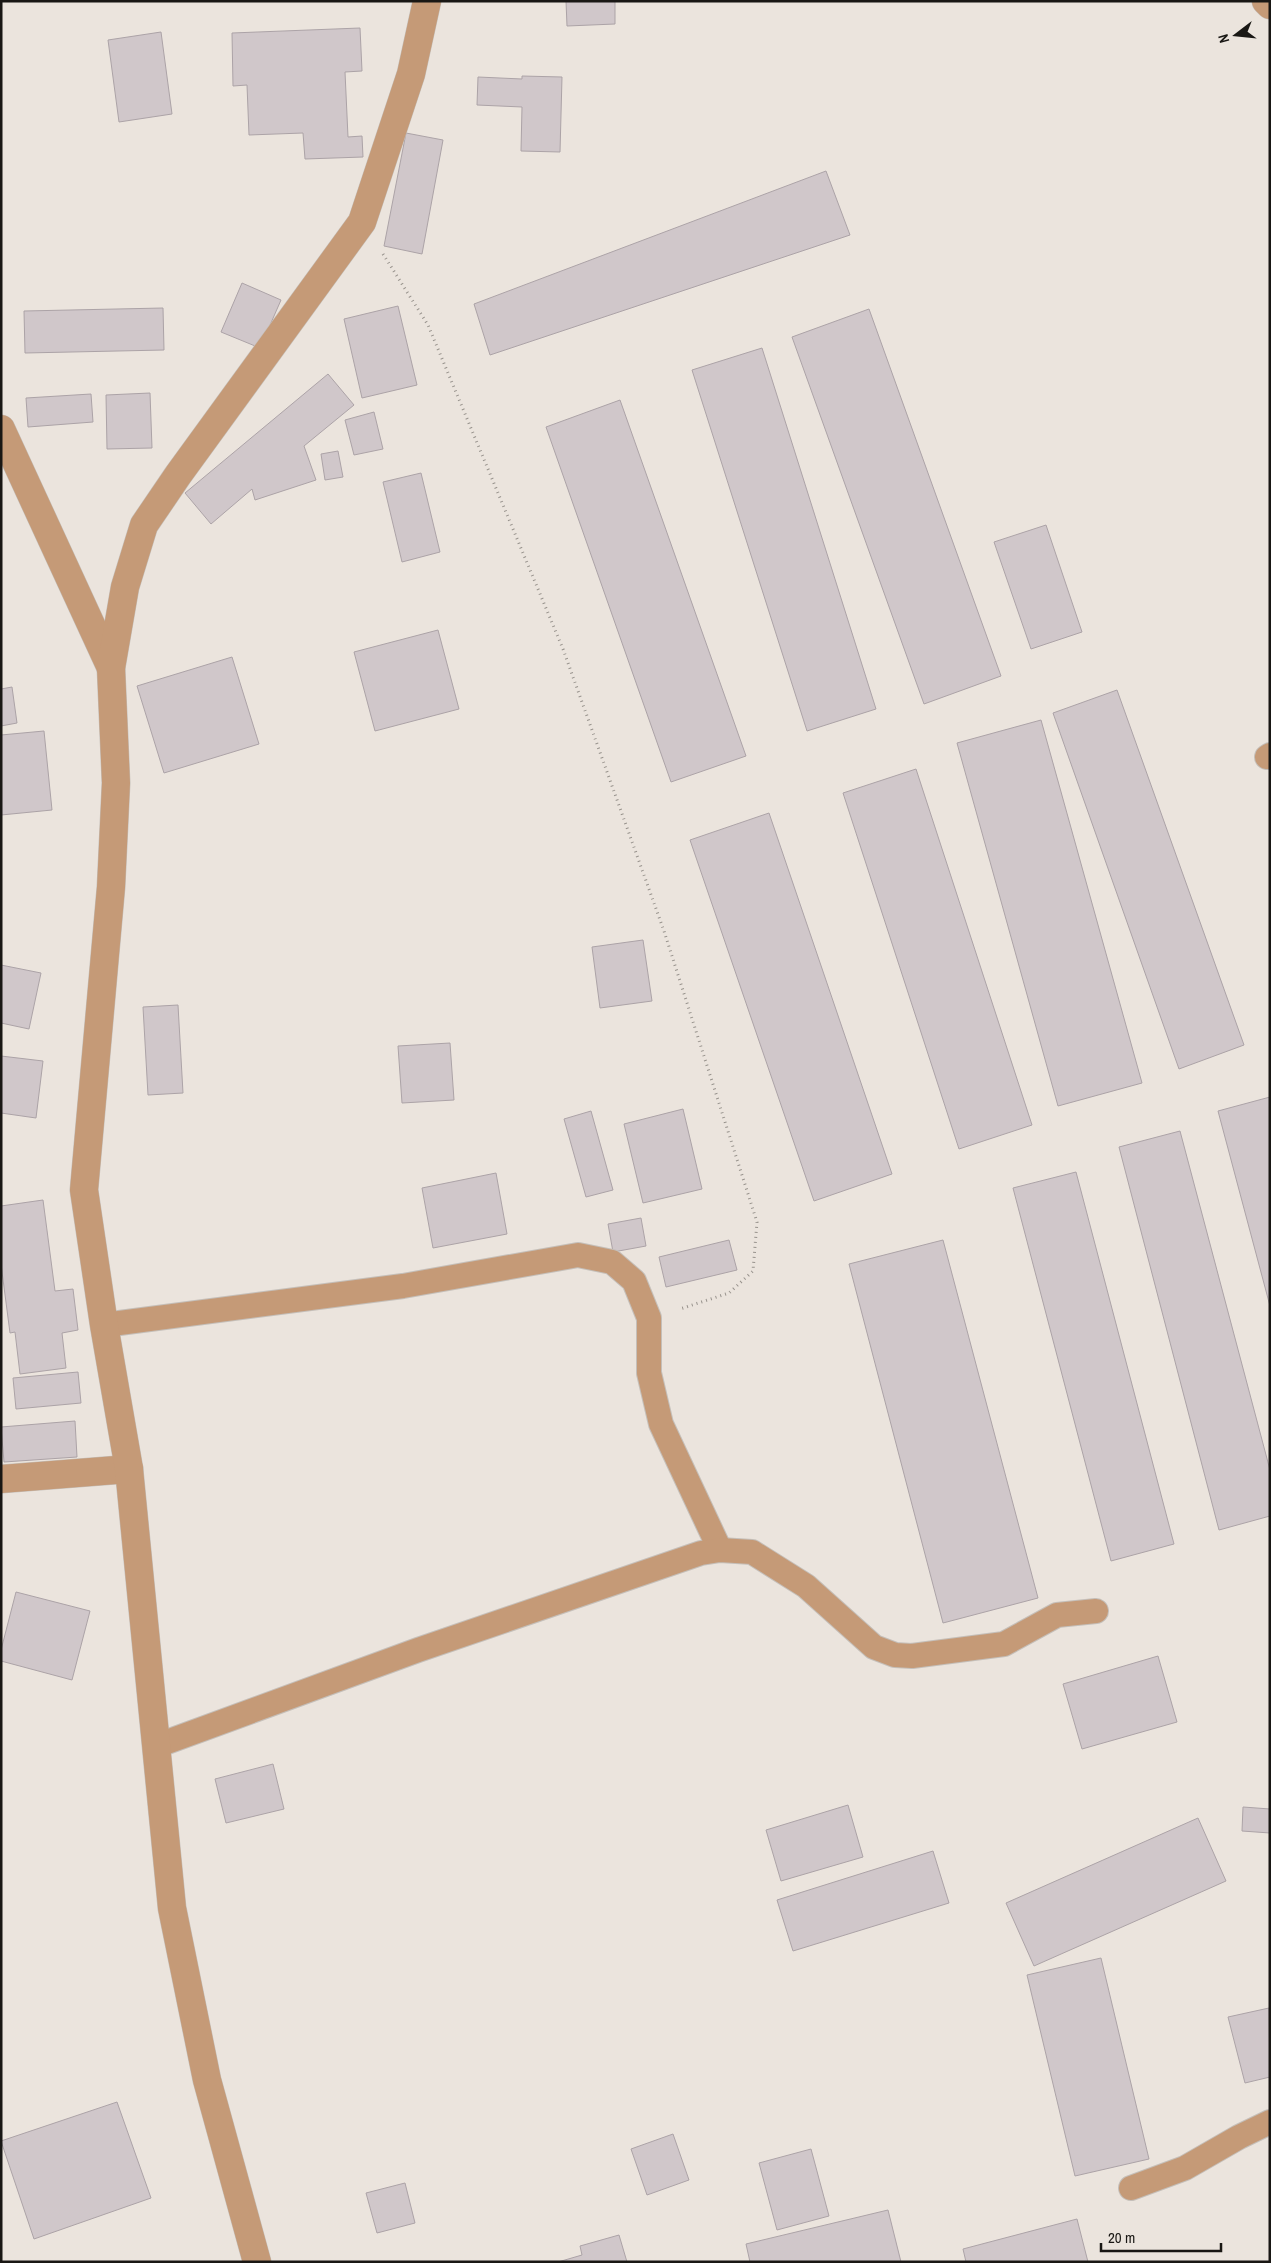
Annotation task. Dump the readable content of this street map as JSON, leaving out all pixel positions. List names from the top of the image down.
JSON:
{
  "scale_bar": "20 m",
  "north": "left"
}
